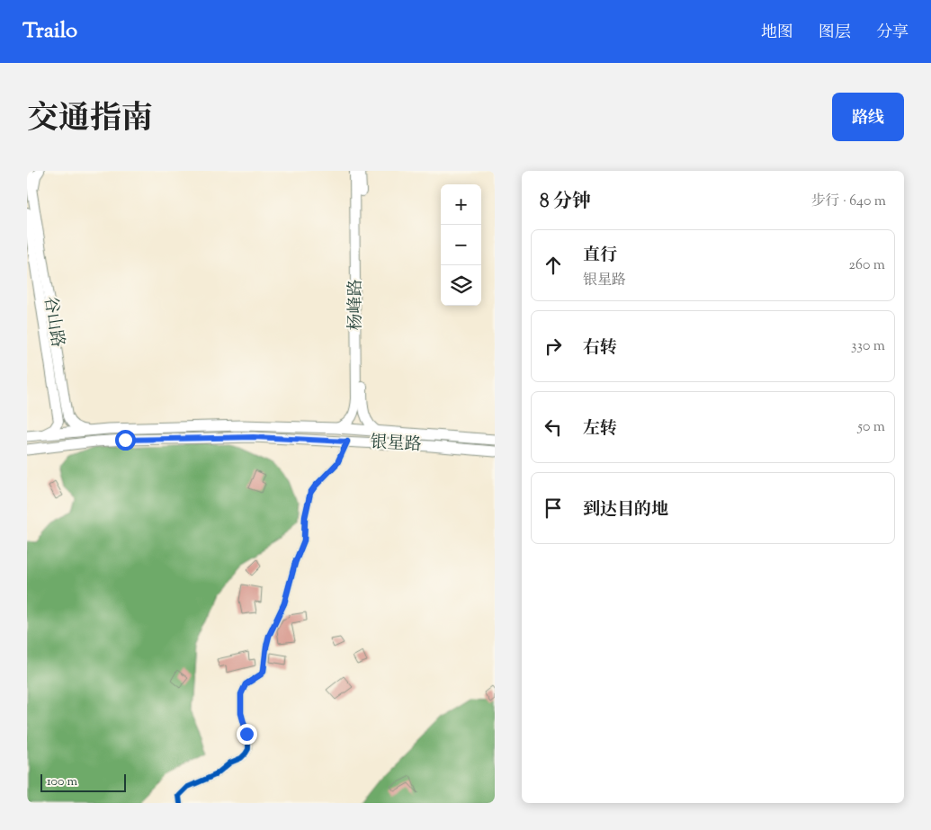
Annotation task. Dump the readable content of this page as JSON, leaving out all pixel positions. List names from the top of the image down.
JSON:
{
  "streets": {
    "main road": ["杨峰路", "谷山路", "银星路"]
  },
  "crossings": [
    ["杨峰路", "银星路"],
    ["谷山路", "银星路"]
  ],
  "scale_bar": "100 m",
  "page": {
    "header": "Trailo",
    "nav": ["地图", "图层", "分享"],
    "title": "交通指南",
    "buttons": "路线",
    "heading": ["8 分钟", "步行 · 640 m"],
    "map_buttons": ["+", "−"],
    "list": [
      ["直行", "银星路", "260 m"],
      ["右转", "330 m"],
      ["左转", "50 m"],
      "到达目的地"
    ],
    "scale": "100 m"
  }
}
